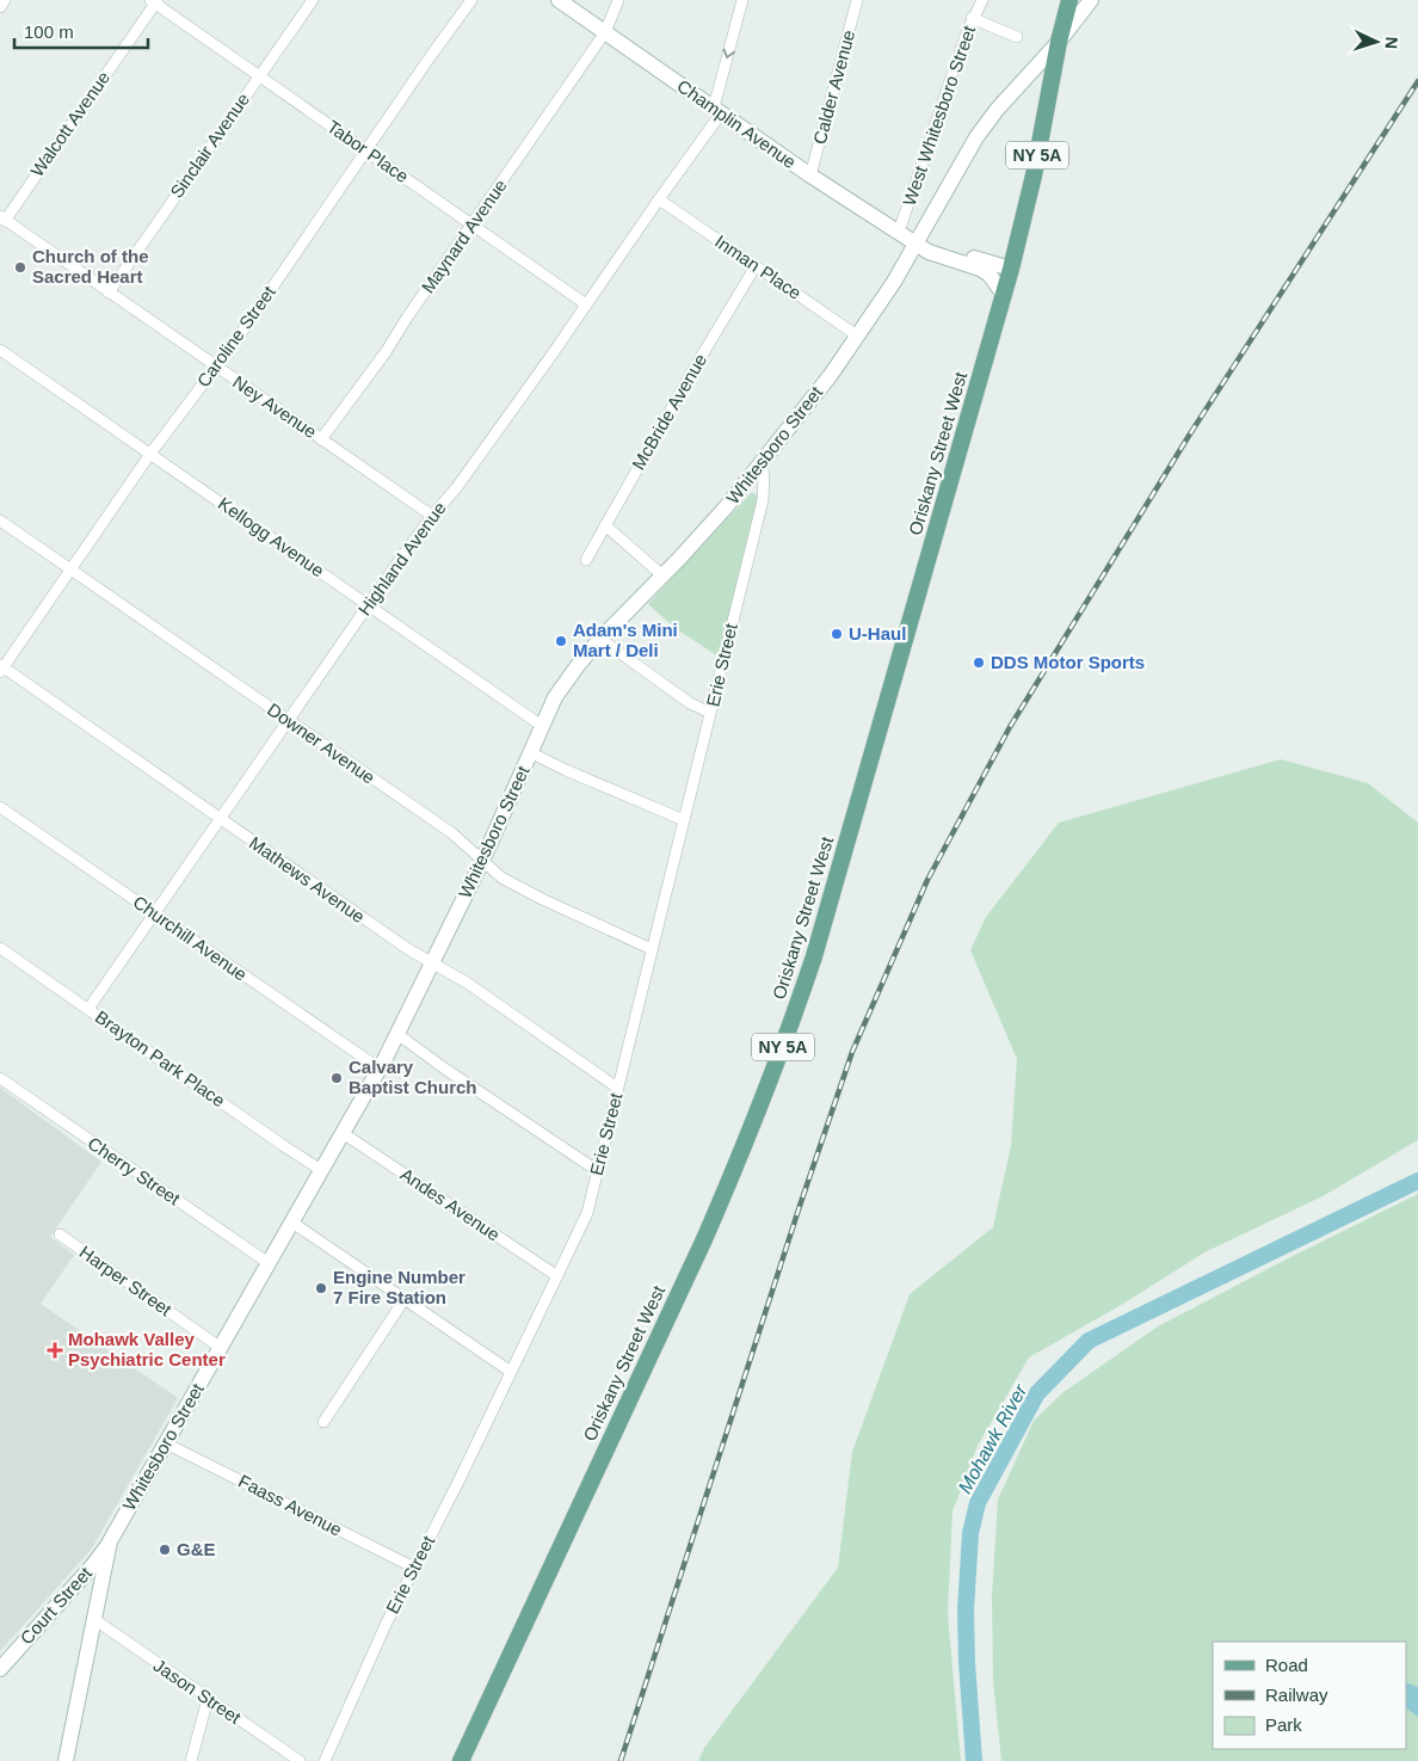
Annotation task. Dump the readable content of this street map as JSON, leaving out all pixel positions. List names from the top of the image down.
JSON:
{
  "streets": {
    "main road": ["NY 5A", "Oriskany Street West"],
    "street": [
      "Calder Avenue",
      "West Whitesboro Street",
      "Walcott Avenue",
      "Champlin Avenue",
      "Sinclair Avenue",
      "Tabor Place",
      "Maynard Avenue",
      "Inman Place",
      "Caroline Street",
      "Ney Avenue",
      "McBride Avenue",
      "Whitesboro Street",
      "Kellogg Avenue",
      "Highland Avenue",
      "Erie Street",
      "Downer Avenue",
      "Mathews Avenue",
      "Churchill Avenue",
      "Brayton Park Place",
      "Cherry Street",
      "Andes Avenue",
      "Harper Street",
      "Faass Avenue",
      "Court Street",
      "Jason Street"
    ]
  },
  "crossings": [
    ["Calder Avenue", "Champlin Avenue"],
    ["West Whitesboro Street", "Champlin Avenue"],
    ["Walcott Avenue", "Tabor Place"],
    ["Walcott Avenue", "Ney Avenue"],
    ["Champlin Avenue", "Maynard Avenue"],
    ["Champlin Avenue", "Whitesboro Street"],
    ["Champlin Avenue", "Oriskany Street West"],
    ["Champlin Avenue", "Highland Avenue"],
    ["Sinclair Avenue", "Tabor Place"],
    ["Sinclair Avenue", "Ney Avenue"],
    ["Tabor Place", "Maynard Avenue"],
    ["Tabor Place", "Caroline Street"],
    ["Tabor Place", "Highland Avenue"],
    ["NY 5A", "Whitesboro Street"],
    ["NY 5A", "Oriskany Street West"],
    ["Maynard Avenue", "Ney Avenue"],
    ["Inman Place", "McBride Avenue"],
    ["Inman Place", "Whitesboro Street"],
    ["Inman Place", "Highland Avenue"],
    ["Caroline Street", "Ney Avenue"],
    ["Caroline Street", "Kellogg Avenue"],
    ["Caroline Street", "Downer Avenue"],
    ["Caroline Street", "Mathews Avenue"],
    ["Ney Avenue", "Highland Avenue"],
    ["Whitesboro Street", "Oriskany Street West"],
    ["Whitesboro Street", "Kellogg Avenue"],
    ["Whitesboro Street", "Erie Street"],
    ["Whitesboro Street", "Downer Avenue"],
    ["Whitesboro Street", "Mathews Avenue"],
    ["Whitesboro Street", "Churchill Avenue"],
    ["Whitesboro Street", "Brayton Park Place"],
    ["Whitesboro Street", "Cherry Street"],
    ["Whitesboro Street", "Andes Avenue"],
    ["Whitesboro Street", "Harper Street"],
    ["Whitesboro Street", "Faass Avenue"],
    ["Whitesboro Street", "Court Street"],
    ["Whitesboro Street", "Jason Street"],
    ["Kellogg Avenue", "Highland Avenue"],
    ["Highland Avenue", "Downer Avenue"],
    ["Highland Avenue", "Mathews Avenue"],
    ["Highland Avenue", "Churchill Avenue"],
    ["Highland Avenue", "Brayton Park Place"],
    ["Erie Street", "Downer Avenue"],
    ["Erie Street", "Mathews Avenue"],
    ["Erie Street", "Andes Avenue"],
    ["Erie Street", "Faass Avenue"]
  ],
  "water": ["Mohawk River"],
  "places": {
    "other": [
      "Church of the Sacred Heart",
      "U-Haul",
      "Adam's Mini Mart / Deli",
      "DDS Motor Sports",
      "Calvary Baptist Church",
      "Engine Number 7 Fire Station",
      "G&E"
    ],
    "health": ["Mohawk Valley Psychiatric Center"]
  },
  "legend": ["Road", "Railway", "Park"],
  "scale_bar": "100 m",
  "north": "right"
}
